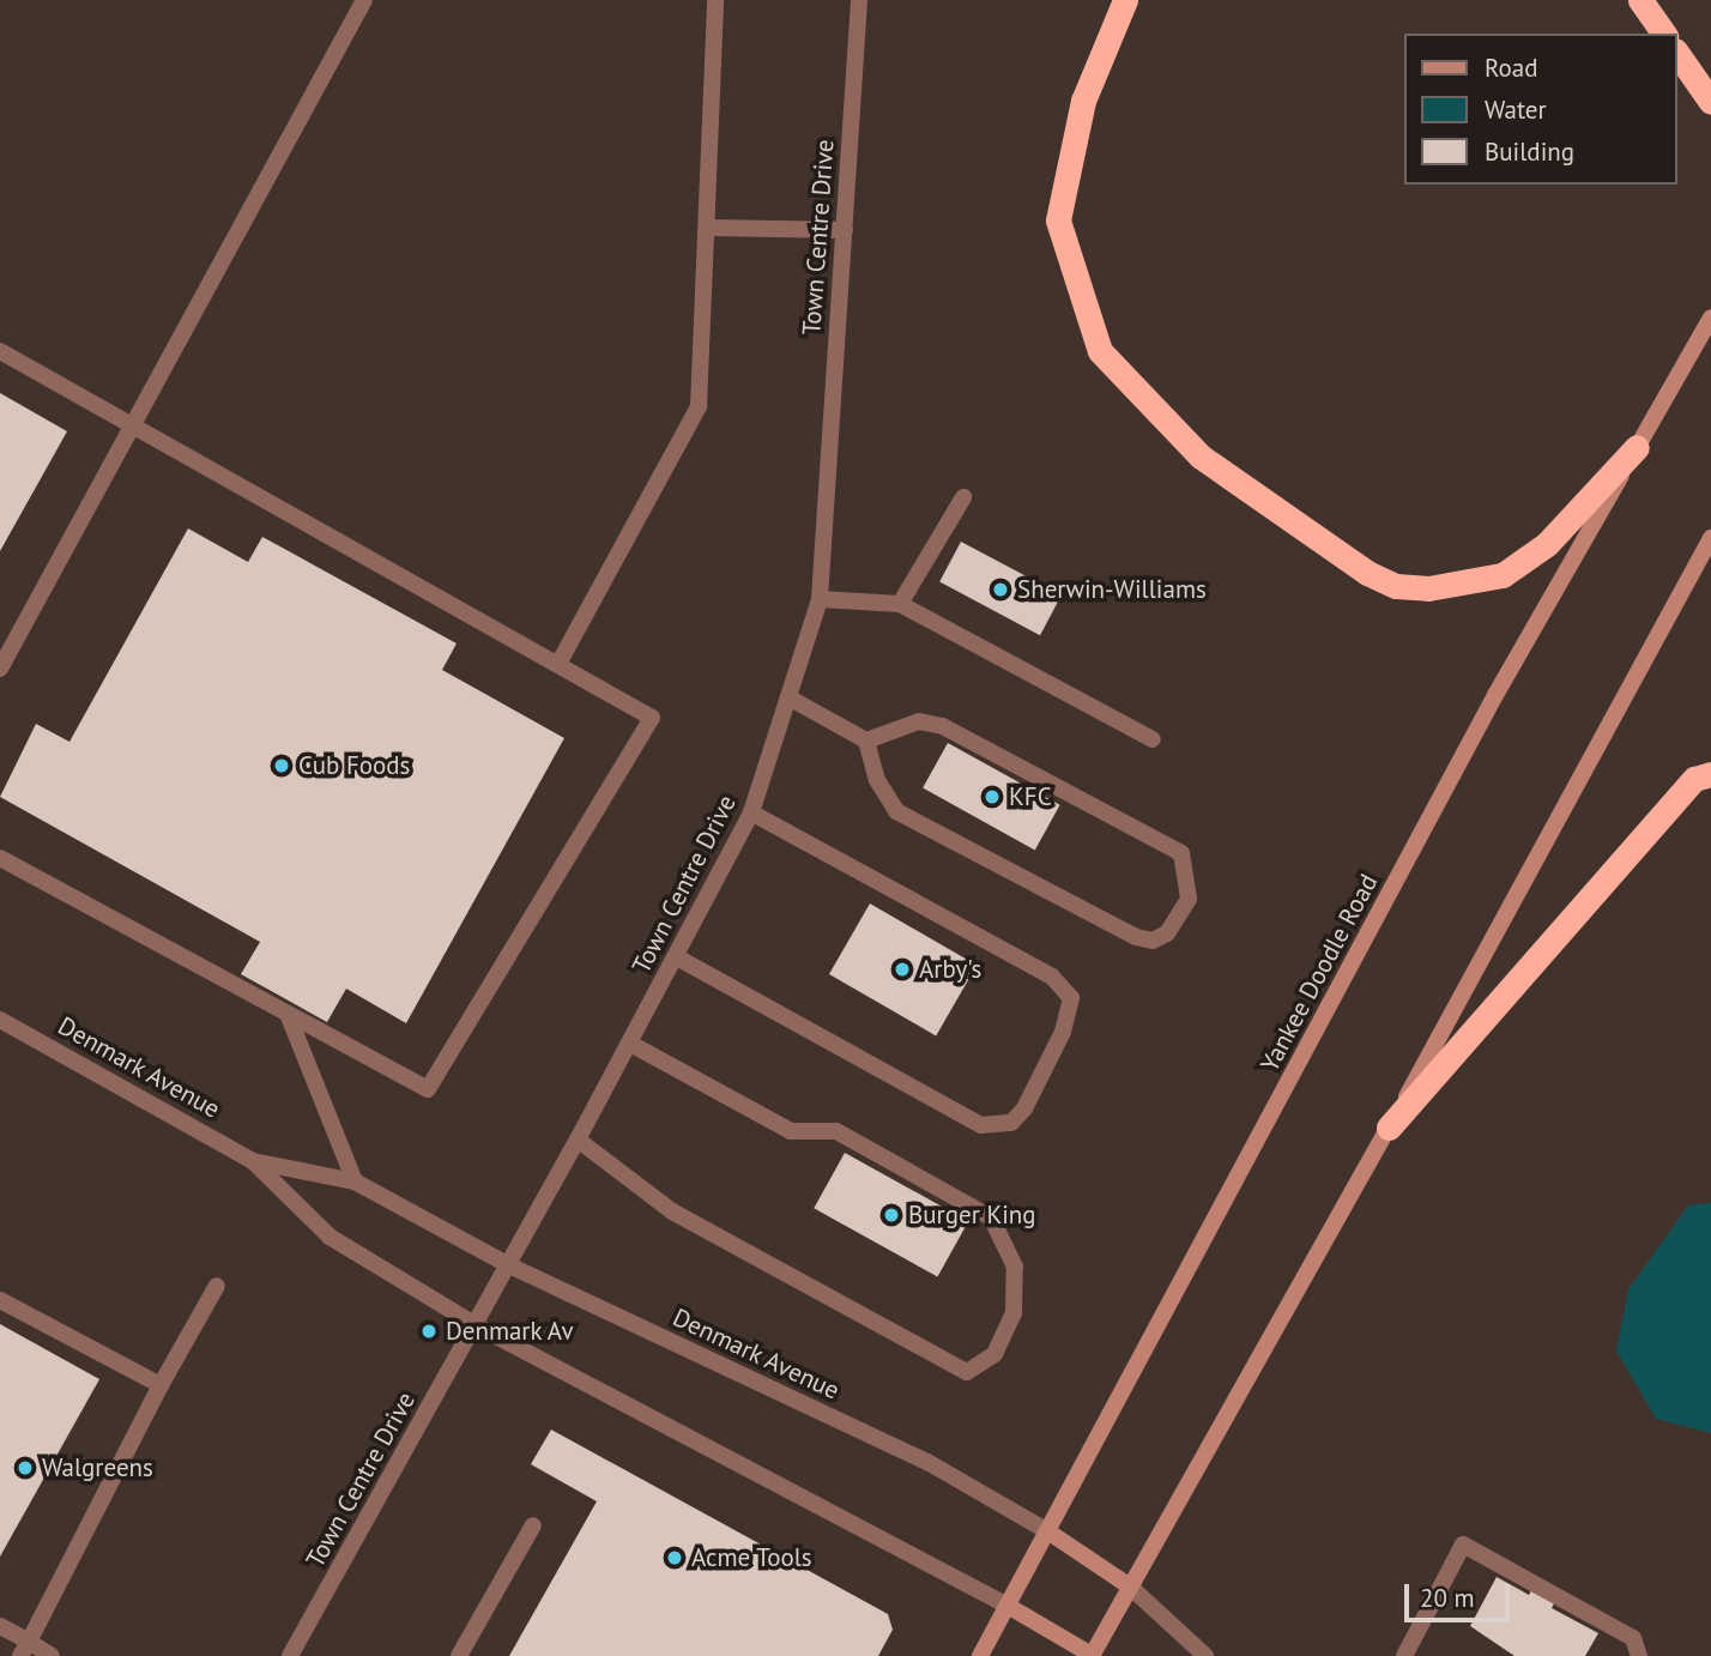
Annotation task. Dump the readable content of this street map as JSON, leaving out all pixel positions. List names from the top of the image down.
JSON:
{
  "streets": {
    "main road": ["Yankee Doodle Road", "Denmark Avenue"],
    "street": ["Town Centre Drive"]
  },
  "crossings": [
    ["Town Centre Drive", "Denmark Avenue"],
    ["Yankee Doodle Road", "Denmark Avenue"]
  ],
  "places": [
    "Sherwin-Williams",
    "Cub Foods",
    "KFC",
    "Arby's",
    "Burger King",
    "Denmark Av",
    "Walgreens",
    "Acme Tools"
  ],
  "legend": ["Road", "Water", "Building"],
  "scale_bar": "20 m"
}
